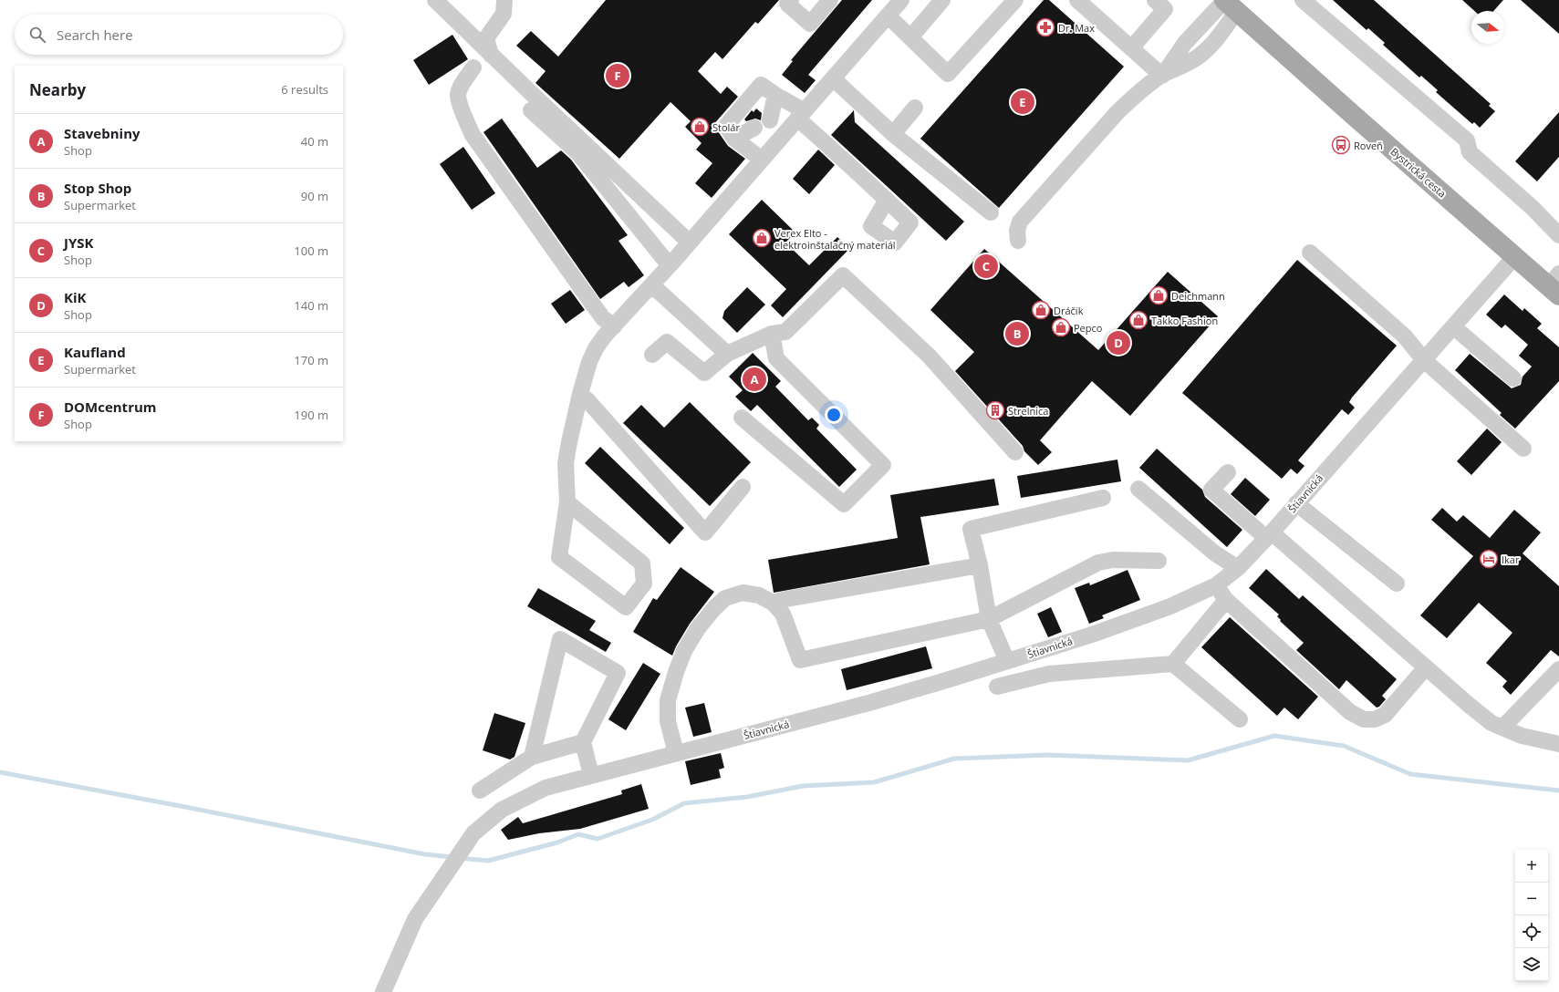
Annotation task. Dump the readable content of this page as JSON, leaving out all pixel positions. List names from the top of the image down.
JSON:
{
  "streets": {
    "main road": ["Bystrická cesta"],
    "street": ["Štiavnická"]
  },
  "crossings": [
    ["Bystrická cesta", "Štiavnická"]
  ],
  "places": {
    "pharmacy": ["Dr. Max"],
    "shop": [
      "Stolár",
      "Verex Elto - elektroinštalačný materiál",
      "Deichmann",
      "Dráčik",
      "Takko Fashion",
      "Pepco"
    ],
    "bus stop": ["Roveň"],
    "building": ["Strelnica"],
    "hotel": ["Ikar"]
  },
  "north": "right",
  "page": {
    "search": "Search here",
    "pins": [
      "F",
      "E",
      "C",
      "B",
      "D",
      "A"
    ],
    "heading": ["Nearby", "6 results"],
    "list": [
      {
        "mark": "A",
        "name": "Stavebniny",
        "note": "Shop",
        "value": "40 m"
      },
      {
        "mark": "B",
        "name": "Stop Shop",
        "note": "Supermarket",
        "value": "90 m"
      },
      {
        "mark": "C",
        "name": "JYSK",
        "note": "Shop",
        "value": "100 m"
      },
      {
        "mark": "D",
        "name": "KiK",
        "note": "Shop",
        "value": "140 m"
      },
      {
        "mark": "E",
        "name": "Kaufland",
        "note": "Supermarket",
        "value": "170 m"
      },
      {
        "mark": "F",
        "name": "DOMcentrum",
        "note": "Shop",
        "value": "190 m"
      }
    ],
    "map_buttons": ["+", "−"]
  }
}
